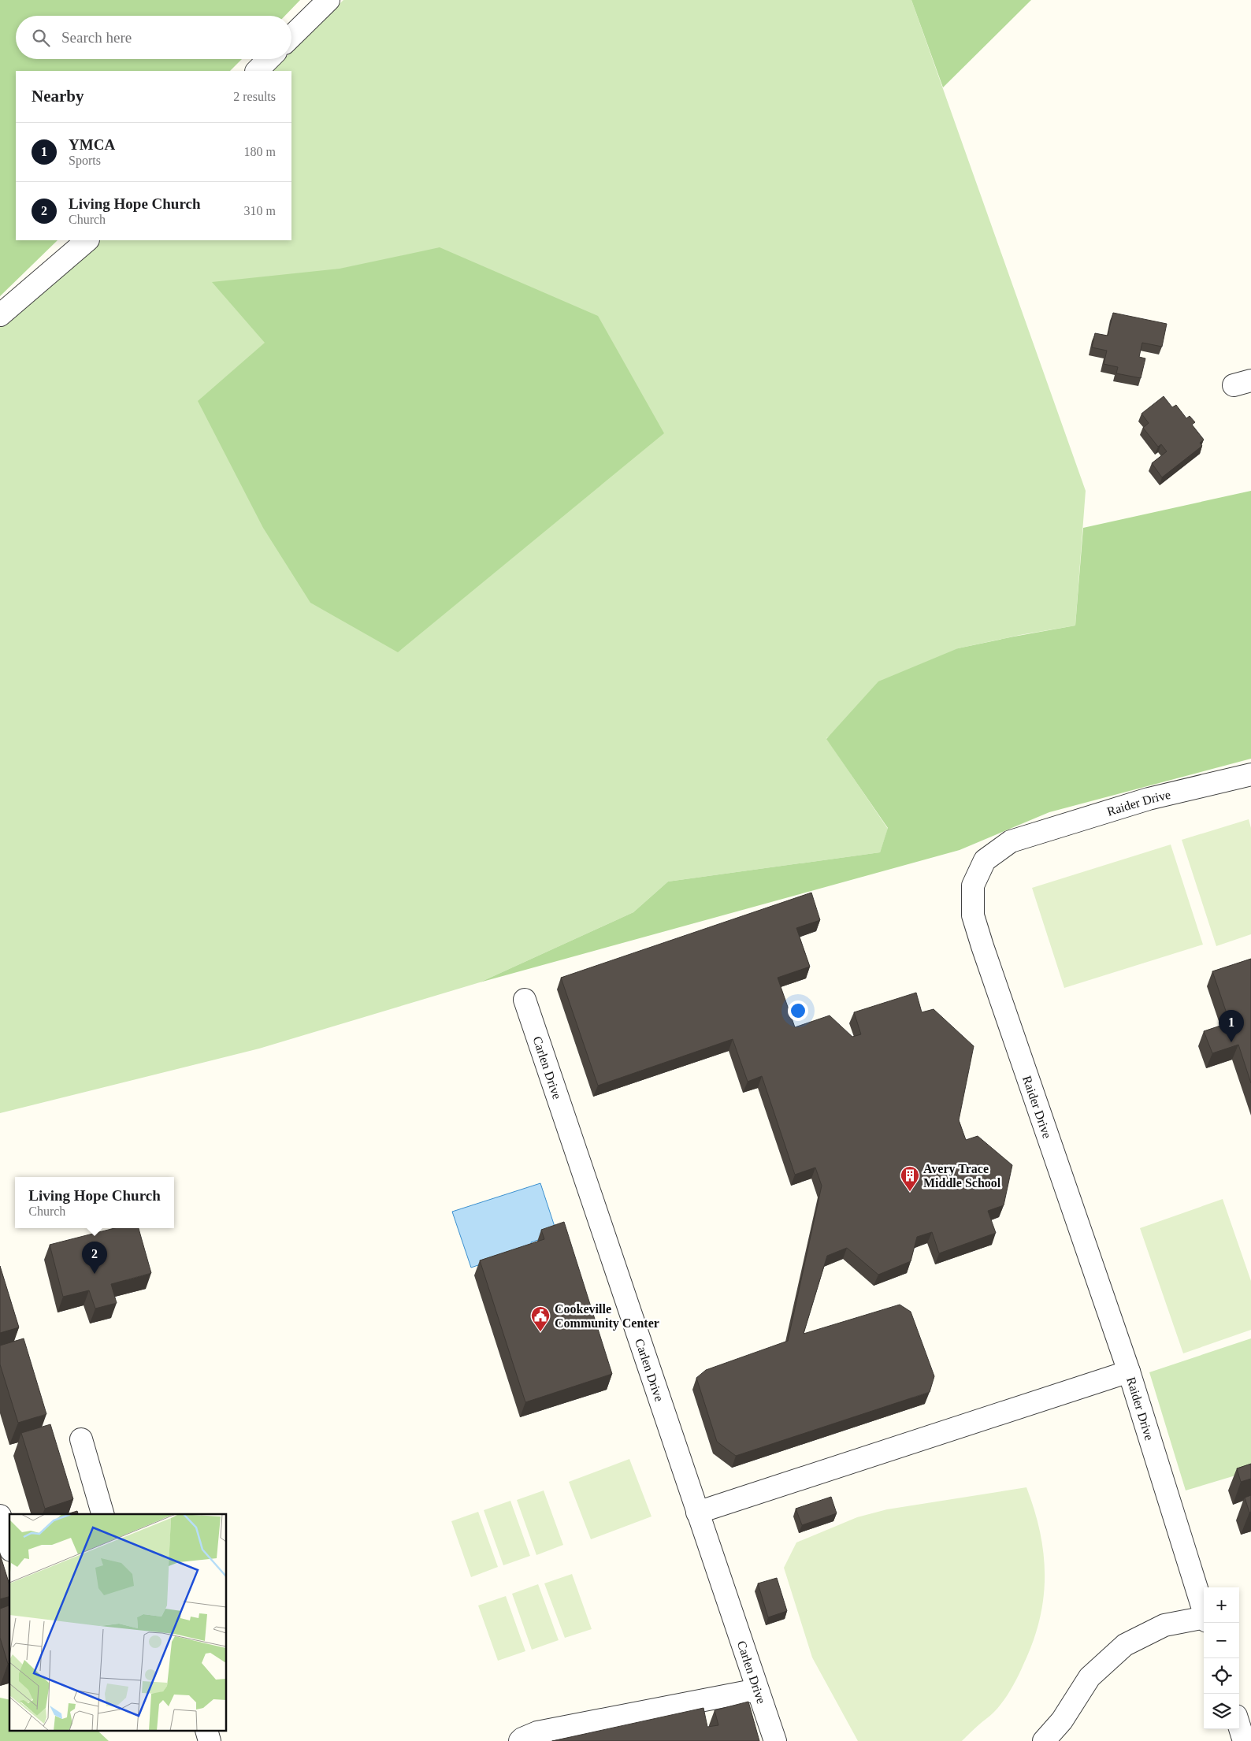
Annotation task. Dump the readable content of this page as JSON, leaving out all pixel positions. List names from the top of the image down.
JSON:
{
  "streets": {
    "street": ["Raider Drive", "Carlen Drive"]
  },
  "places": {
    "building": ["Avery Trace Middle School"],
    "public building": ["Cookeville Community Center"]
  },
  "page": {
    "search": "Search here",
    "heading": ["Nearby", "2 results"],
    "list": [
      {
        "mark": "1",
        "name": "YMCA",
        "note": "Sports",
        "value": "180 m"
      },
      {
        "mark": "2",
        "name": "Living Hope Church",
        "note": "Church",
        "value": "310 m"
      }
    ],
    "pins": ["1", "2"],
    "popup": ["Living Hope Church", "Church"],
    "map_buttons": ["+", "−"]
  }
}
